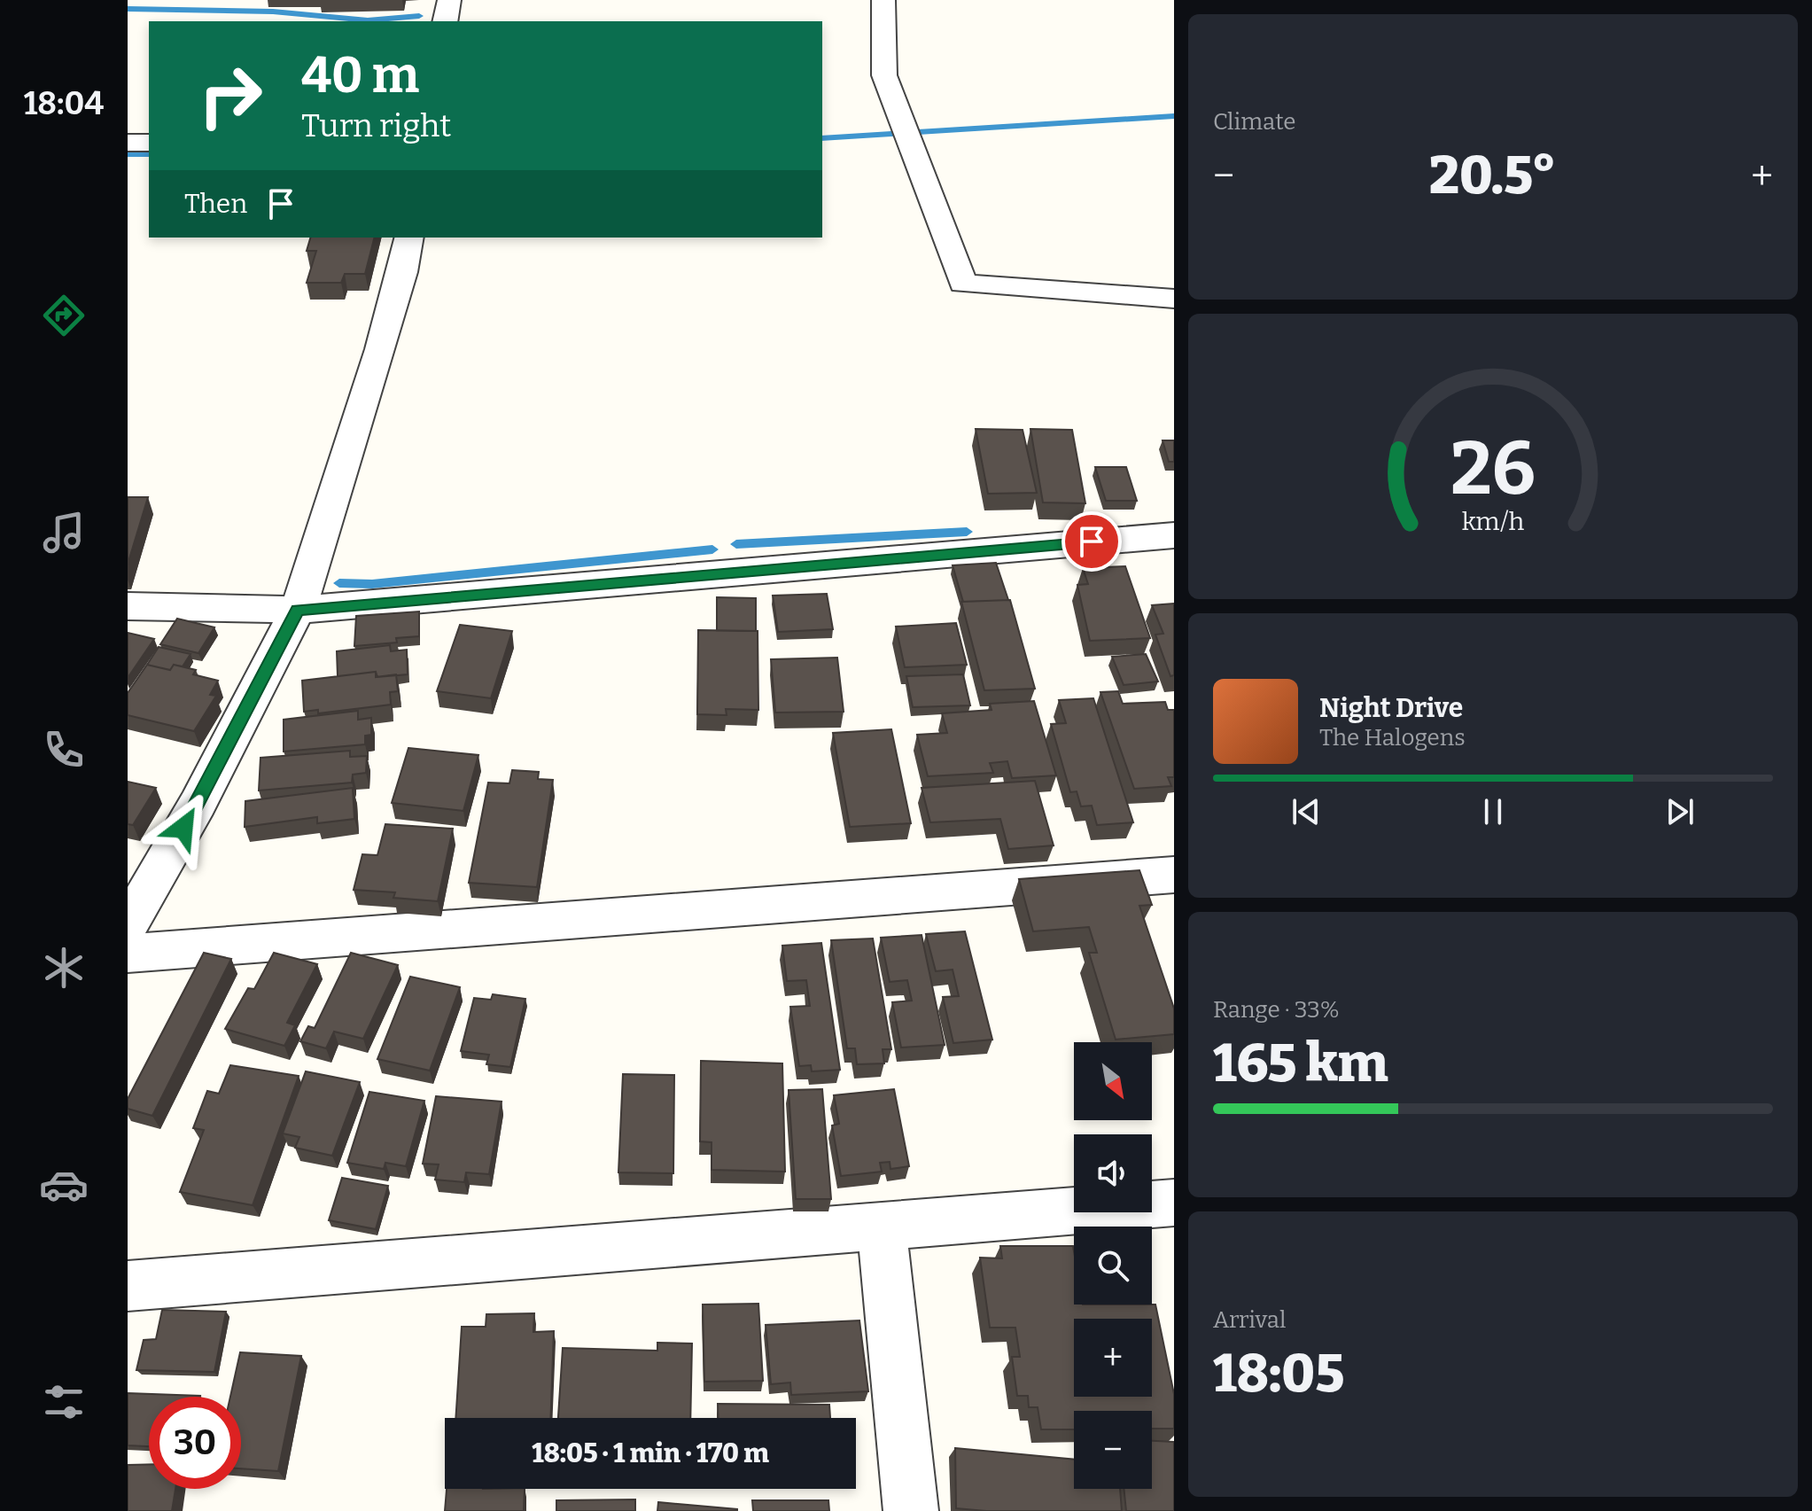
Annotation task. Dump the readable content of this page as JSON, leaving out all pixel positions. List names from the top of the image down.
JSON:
{
  "north": "bottom right",
  "page": {
    "tabs": "18:04",
    "tile": [
      "Climate",
      ["Range · 33%", "165 km"],
      ["Arrival", "18:05"]
    ],
    "turn": ["40 m", "Turn right"],
    "heat": ["−", "20.5°", "+"],
    "then": "Then",
    "song": ["Night Drive", "The Halogens"],
    "map_buttons": ["+", "−"],
    "limit": "30",
    "trip": "18:05 · 1 min · 170 m",
    "gauge": ["26", "km/h"]
  }
}
